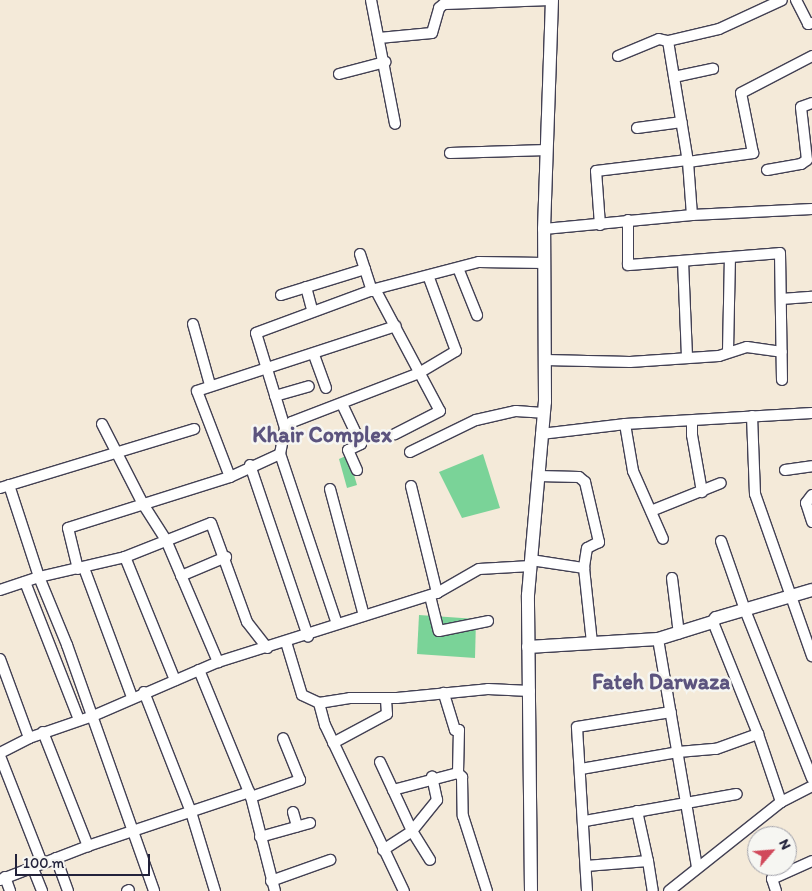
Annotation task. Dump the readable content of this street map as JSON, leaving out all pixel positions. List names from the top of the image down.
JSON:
{
  "districts": ["Khair Complex", "Fateh Darwaza"],
  "scale_bar": "100 m",
  "north": "top right"
}
